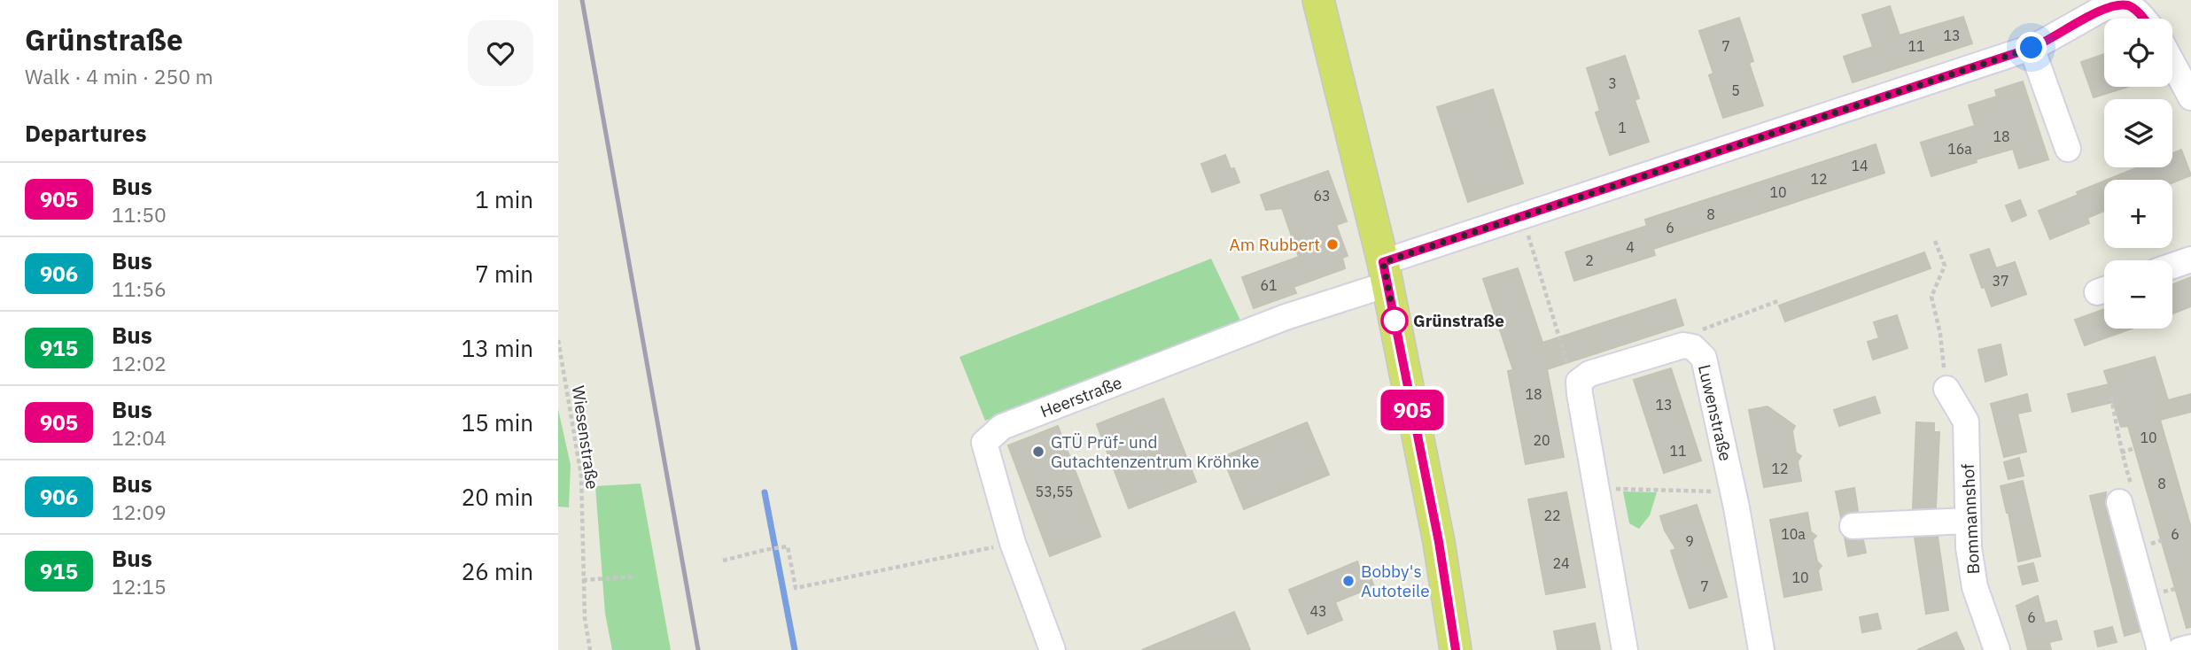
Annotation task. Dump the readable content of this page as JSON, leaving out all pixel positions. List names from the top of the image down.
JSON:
{
  "streets": {
    "street": ["Heerstraße", "Luwenstraße", "Bommannshof"],
    "path": ["Wiesenstraße"]
  },
  "places": [
    "Am Rubbert",
    "Grünstraße",
    "GTÜ Prüf- und Gutachtenzentrum Kröhnke",
    "Bobby's Autoteile"
  ],
  "lines": ["bus line 905"],
  "house_numbers": [
    "13",
    "7",
    "11",
    "3",
    "5",
    "1",
    "18",
    "16a",
    "14",
    "12",
    "10",
    "63",
    "8",
    "6",
    "4",
    "2",
    "37",
    "61",
    "18",
    "13",
    "10",
    "20",
    "11",
    "12",
    "8",
    "53,55",
    "22",
    "10a",
    "6",
    "9",
    "24",
    "10",
    "7",
    "43",
    "6"
  ],
  "page": {
    "heading": [
      ["Grünstraße", "Walk · 4 min · 250 m"],
      "Departures"
    ],
    "on_map": "905",
    "map_buttons": ["+", "−"],
    "list": [
      {
        "mark": "905",
        "name": "Bus",
        "note": "11:50",
        "value": "1 min"
      },
      {
        "mark": "906",
        "name": "Bus",
        "note": "11:56",
        "value": "7 min"
      },
      {
        "mark": "915",
        "name": "Bus",
        "note": "12:02",
        "value": "13 min"
      },
      {
        "mark": "905",
        "name": "Bus",
        "note": "12:04",
        "value": "15 min"
      },
      {
        "mark": "906",
        "name": "Bus",
        "note": "12:09",
        "value": "20 min"
      },
      {
        "mark": "915",
        "name": "Bus",
        "note": "12:15",
        "value": "26 min"
      }
    ]
  }
}
